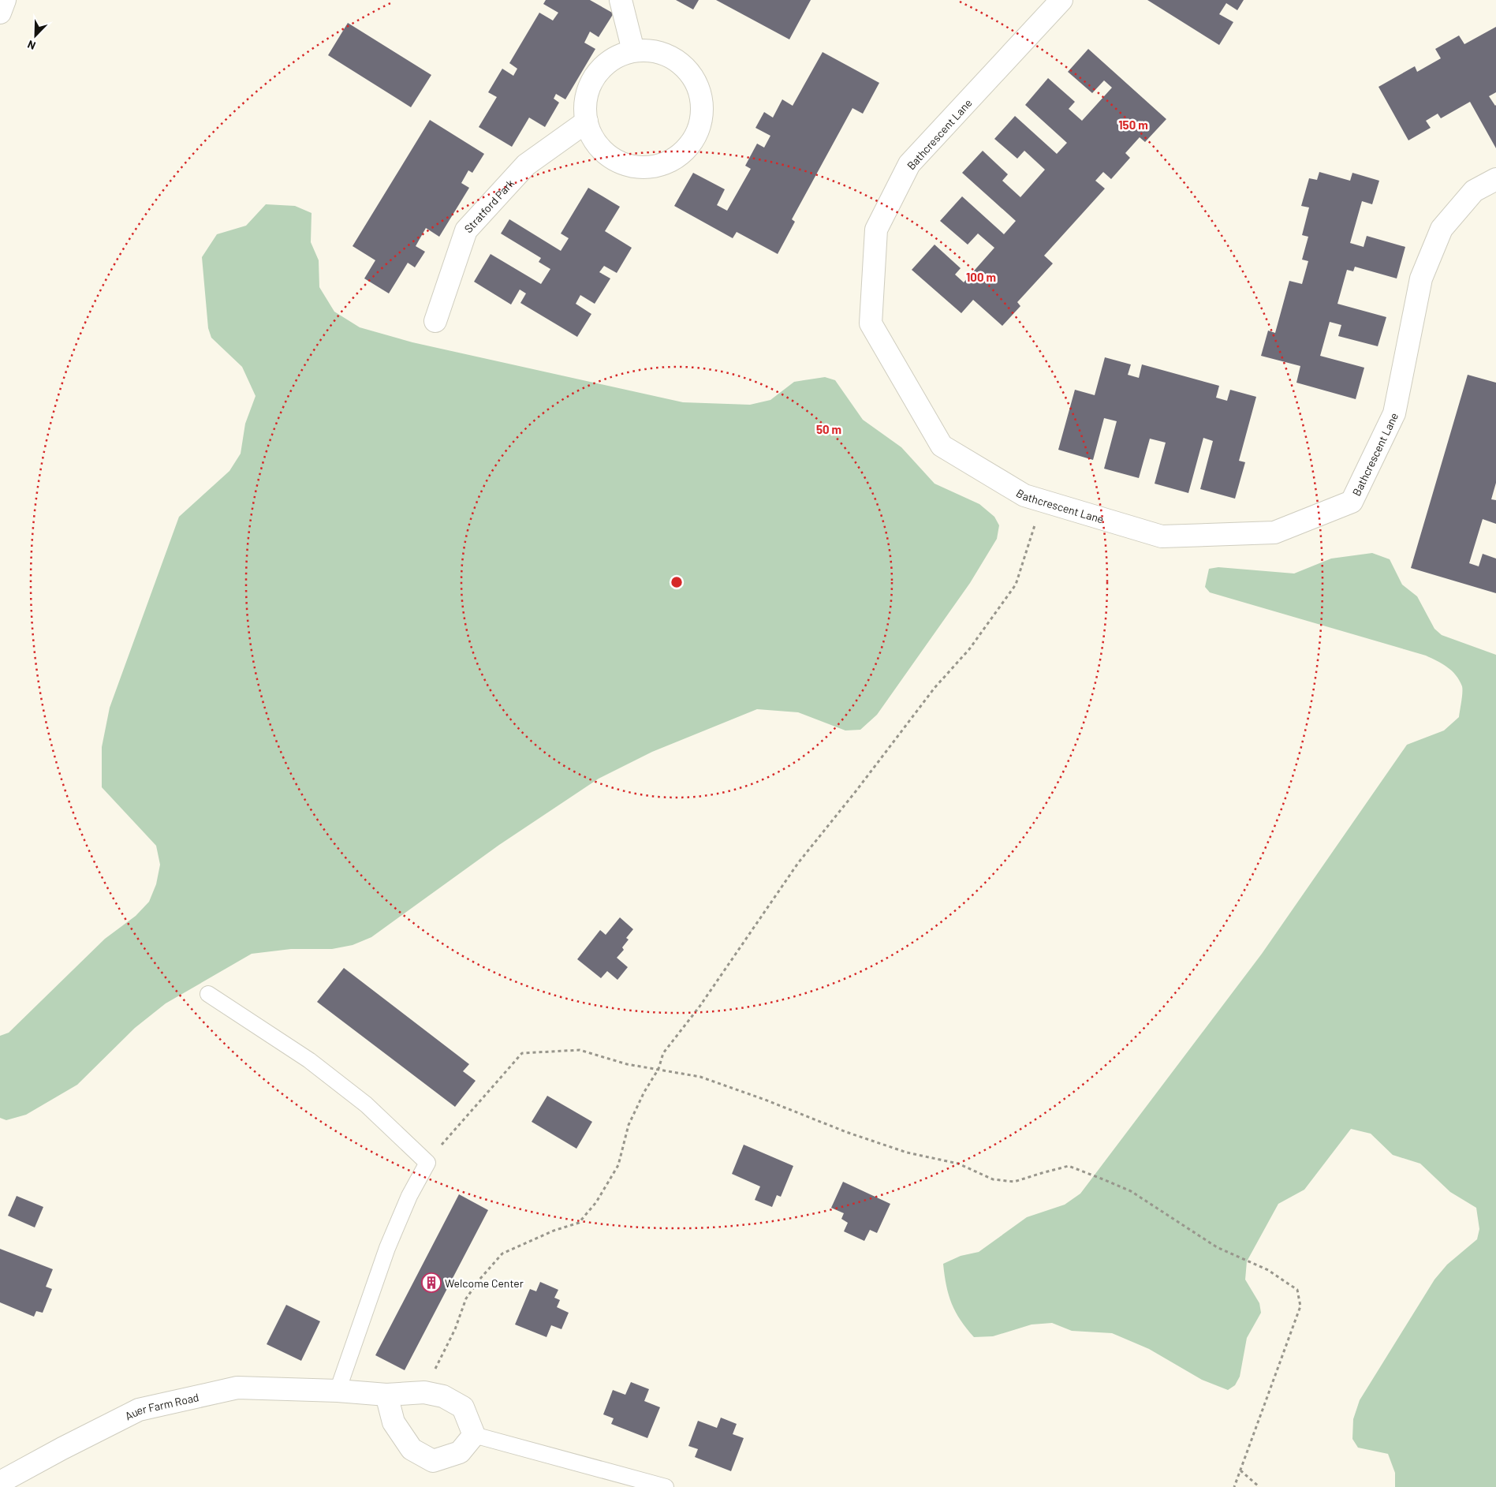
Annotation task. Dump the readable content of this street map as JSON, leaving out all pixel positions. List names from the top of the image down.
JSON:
{
  "streets": {
    "street": ["Bathcrescent Lane", "Stratford Park", "Auer Farm Road"]
  },
  "places": {
    "building": ["Welcome Center"]
  },
  "north": "bottom left",
  "rings": ["150 m", "100 m", "50 m"]
}
